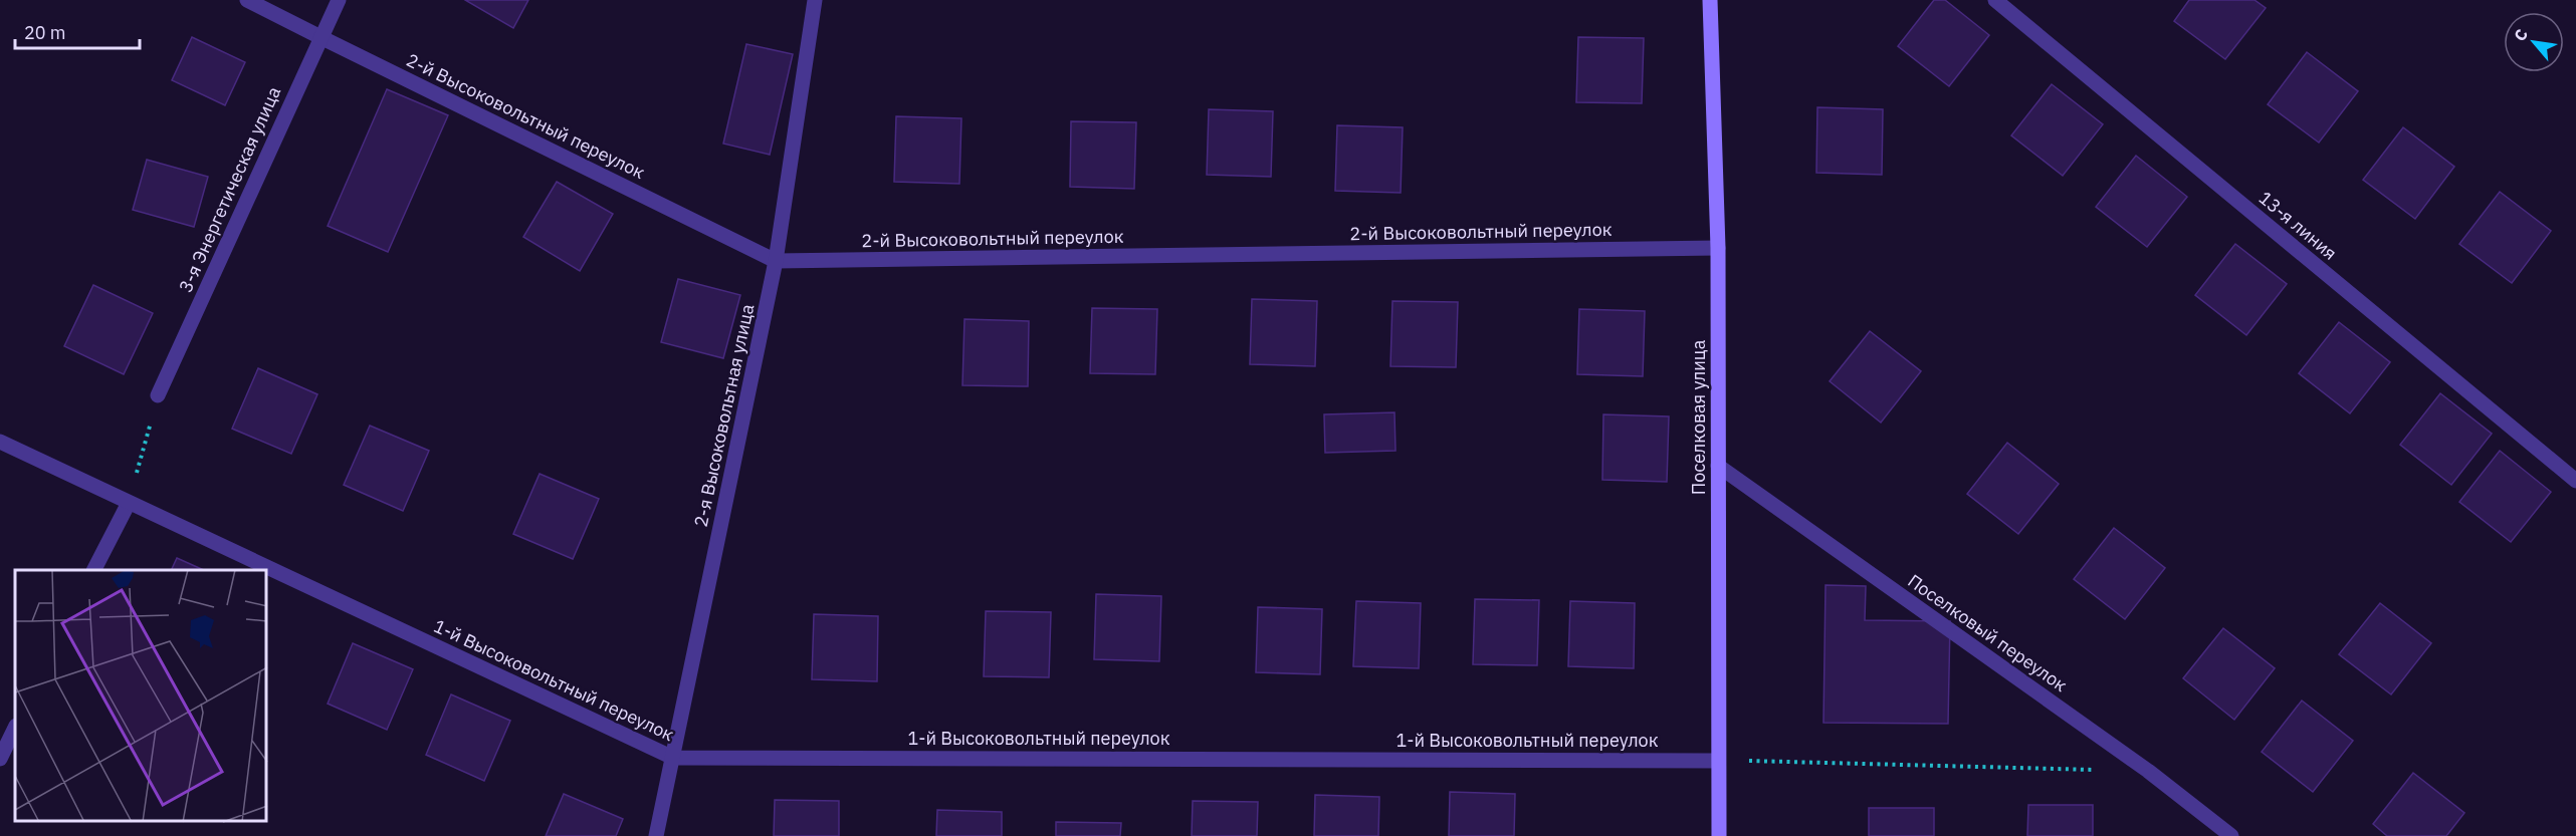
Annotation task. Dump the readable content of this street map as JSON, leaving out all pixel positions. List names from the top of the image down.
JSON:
{
  "streets": {
    "street": [
      "2-й Высоковольтный переулок",
      "3-я Энергетическая улица",
      "13-я линия",
      "2-я Высоковольтная улица",
      "Поселковая улица",
      "Поселковый переулок",
      "1-й Высоковольтный переулок"
    ]
  },
  "crossings": [
    ["2-й Высоковольтный переулок", "3-я Энергетическая улица"],
    ["2-й Высоковольтный переулок", "2-я Высоковольтная улица"],
    ["2-й Высоковольтный переулок", "Поселковая улица"],
    ["2-я Высоковольтная улица", "1-й Высоковольтный переулок"],
    ["Поселковая улица", "Поселковый переулок"],
    ["Поселковая улица", "1-й Высоковольтный переулок"]
  ],
  "scale_bar": "20 m",
  "north": "top left"
}
